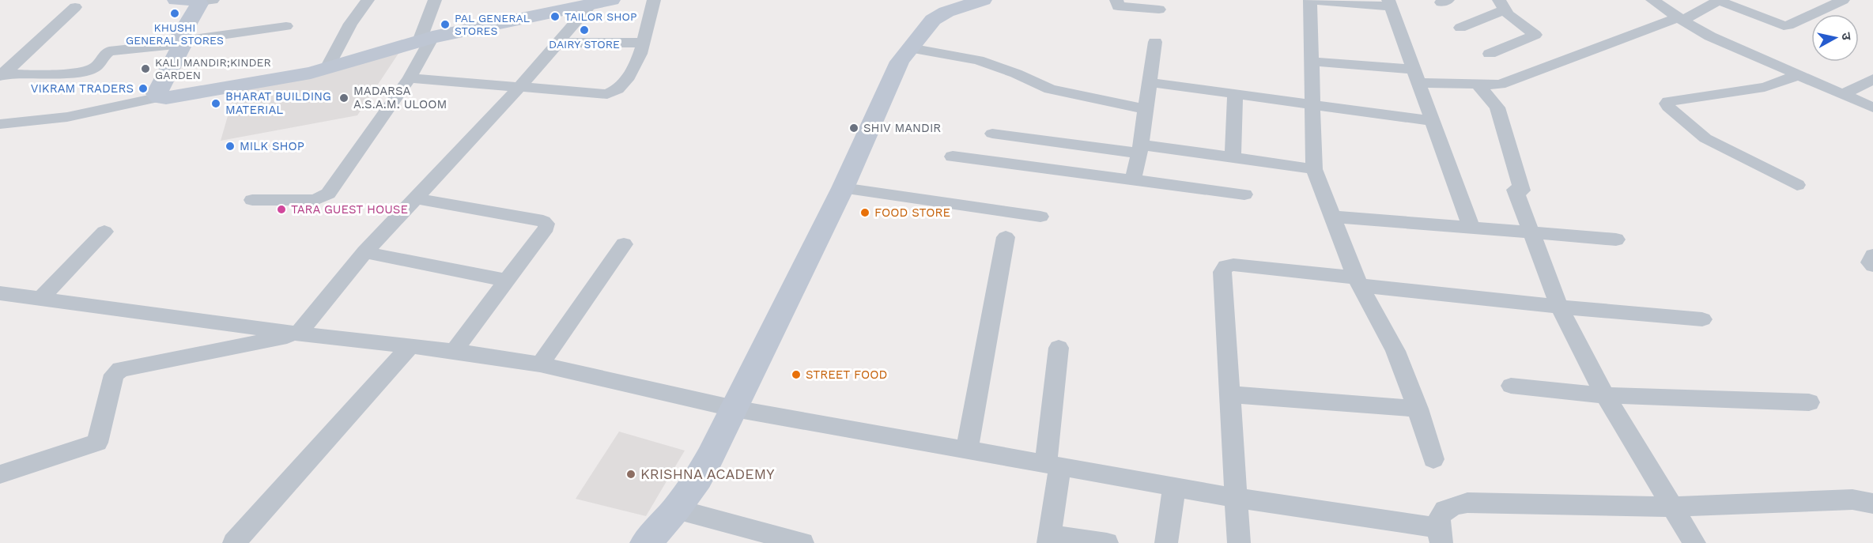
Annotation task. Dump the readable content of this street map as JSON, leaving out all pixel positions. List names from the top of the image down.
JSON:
{
  "places": [
    "KHUSHI GENERAL STORES",
    "TAILOR SHOP",
    "PAL GENERAL STORES",
    "DAIRY STORE",
    "KALI MANDIR;KINDER GARDEN",
    "VIKRAM TRADERS",
    "MADARSA A.S.A.M. ULOOM",
    "BHARAT BUILDING MATERIAL",
    "SHIV MANDIR",
    "MILK SHOP",
    "TARA GUEST HOUSE",
    "FOOD STORE",
    "STREET FOOD",
    "KRISHNA ACADEMY"
  ],
  "north": "right"
}
